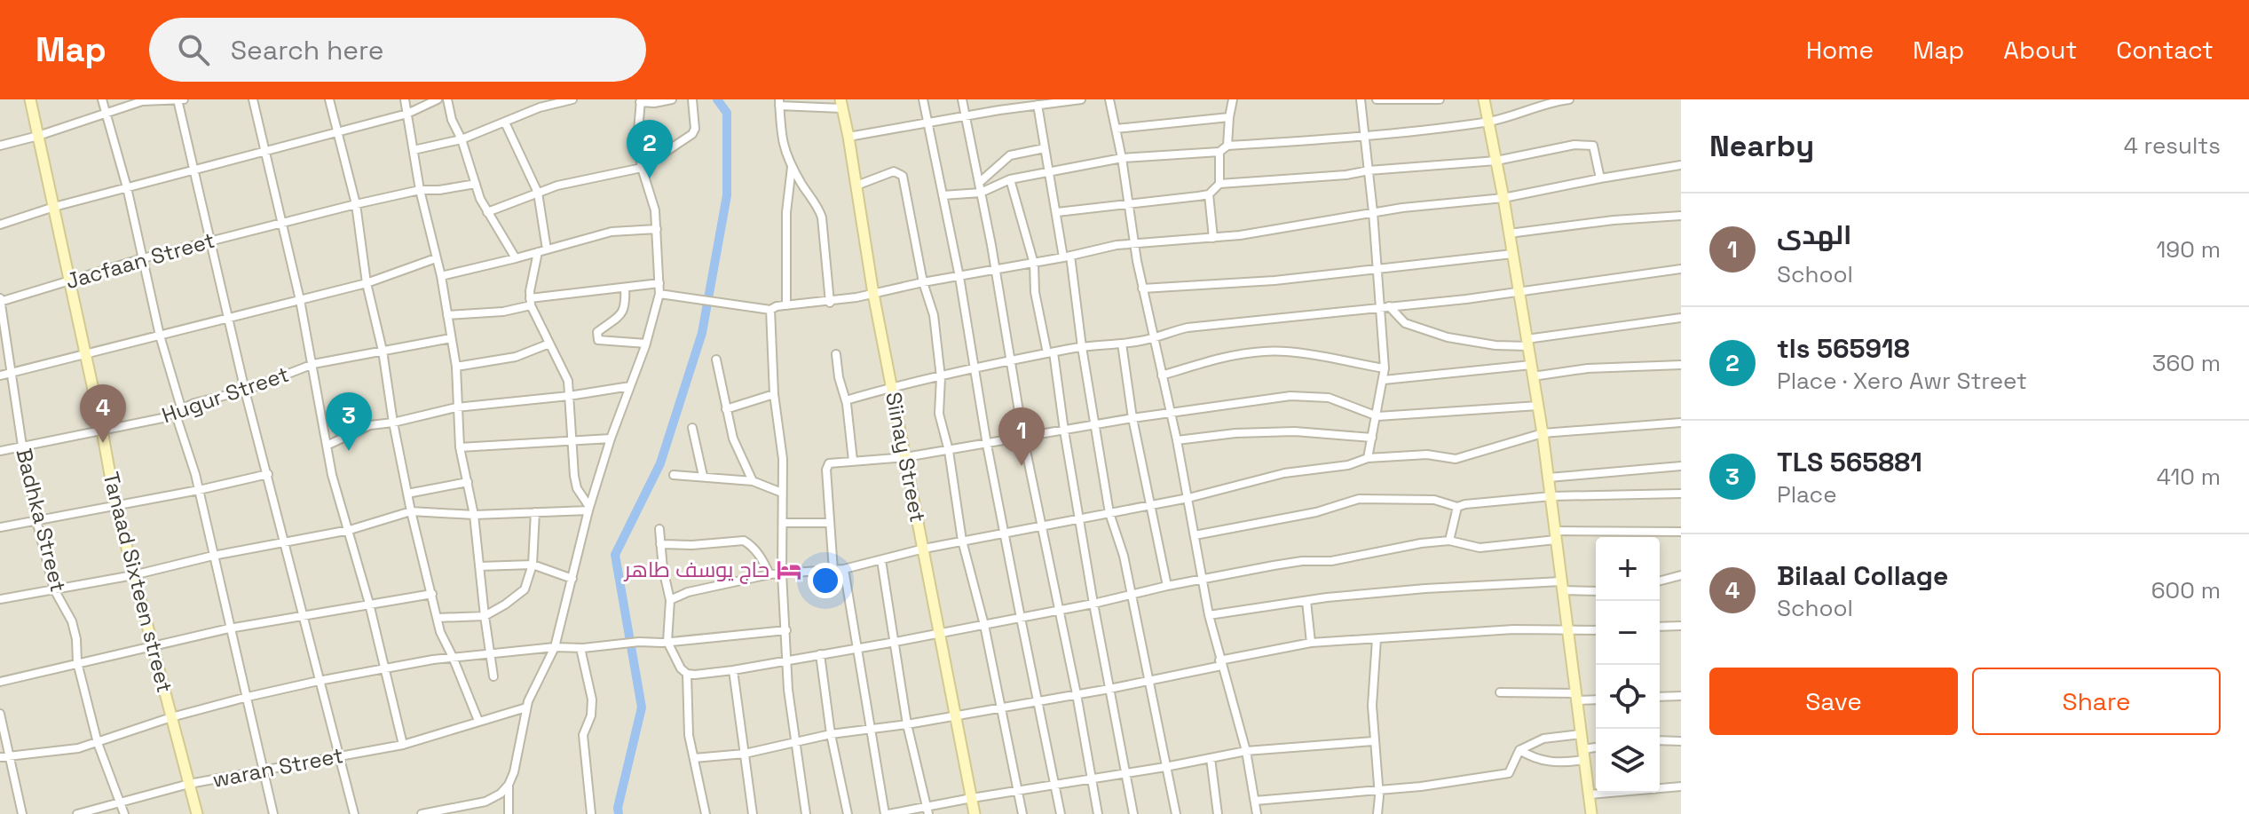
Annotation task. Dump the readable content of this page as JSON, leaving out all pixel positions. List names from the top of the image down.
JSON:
{
  "streets": {
    "street": [
      "Jacfaan Street",
      "Hugur Street",
      "Siinay Street",
      "Badhka Street",
      "Tanaad Sixteen street",
      "waran Street"
    ]
  },
  "crossings": [
    ["Jacfaan Street", "Badhka Street"],
    ["Jacfaan Street", "Tanaad Sixteen street"],
    ["Hugur Street", "Badhka Street"],
    ["Hugur Street", "Tanaad Sixteen street"],
    ["Badhka Street", "waran Street"],
    ["Tanaad Sixteen street", "waran Street"]
  ],
  "places": {
    "hotel": ["حاج يوسف طاهر"]
  },
  "page": {
    "header": "Map",
    "search": "Search here",
    "nav": [
      "Home",
      "Map",
      "About",
      "Contact"
    ],
    "heading": ["Nearby", "4 results"],
    "pins": [
      "2",
      "4",
      "3",
      "1"
    ],
    "list": [
      {
        "mark": "1",
        "name": "الهدى",
        "note": "School",
        "value": "190 m"
      },
      {
        "mark": "2",
        "name": "tls 565918",
        "note": "Place · Xero Awr Street",
        "value": "360 m"
      },
      {
        "mark": "3",
        "name": "TLS 565881",
        "note": "Place",
        "value": "410 m"
      },
      {
        "mark": "4",
        "name": "Bilaal Collage",
        "note": "School",
        "value": "600 m"
      }
    ],
    "map_buttons": ["+", "−"],
    "buttons": ["Save", "Share"]
  }
}
